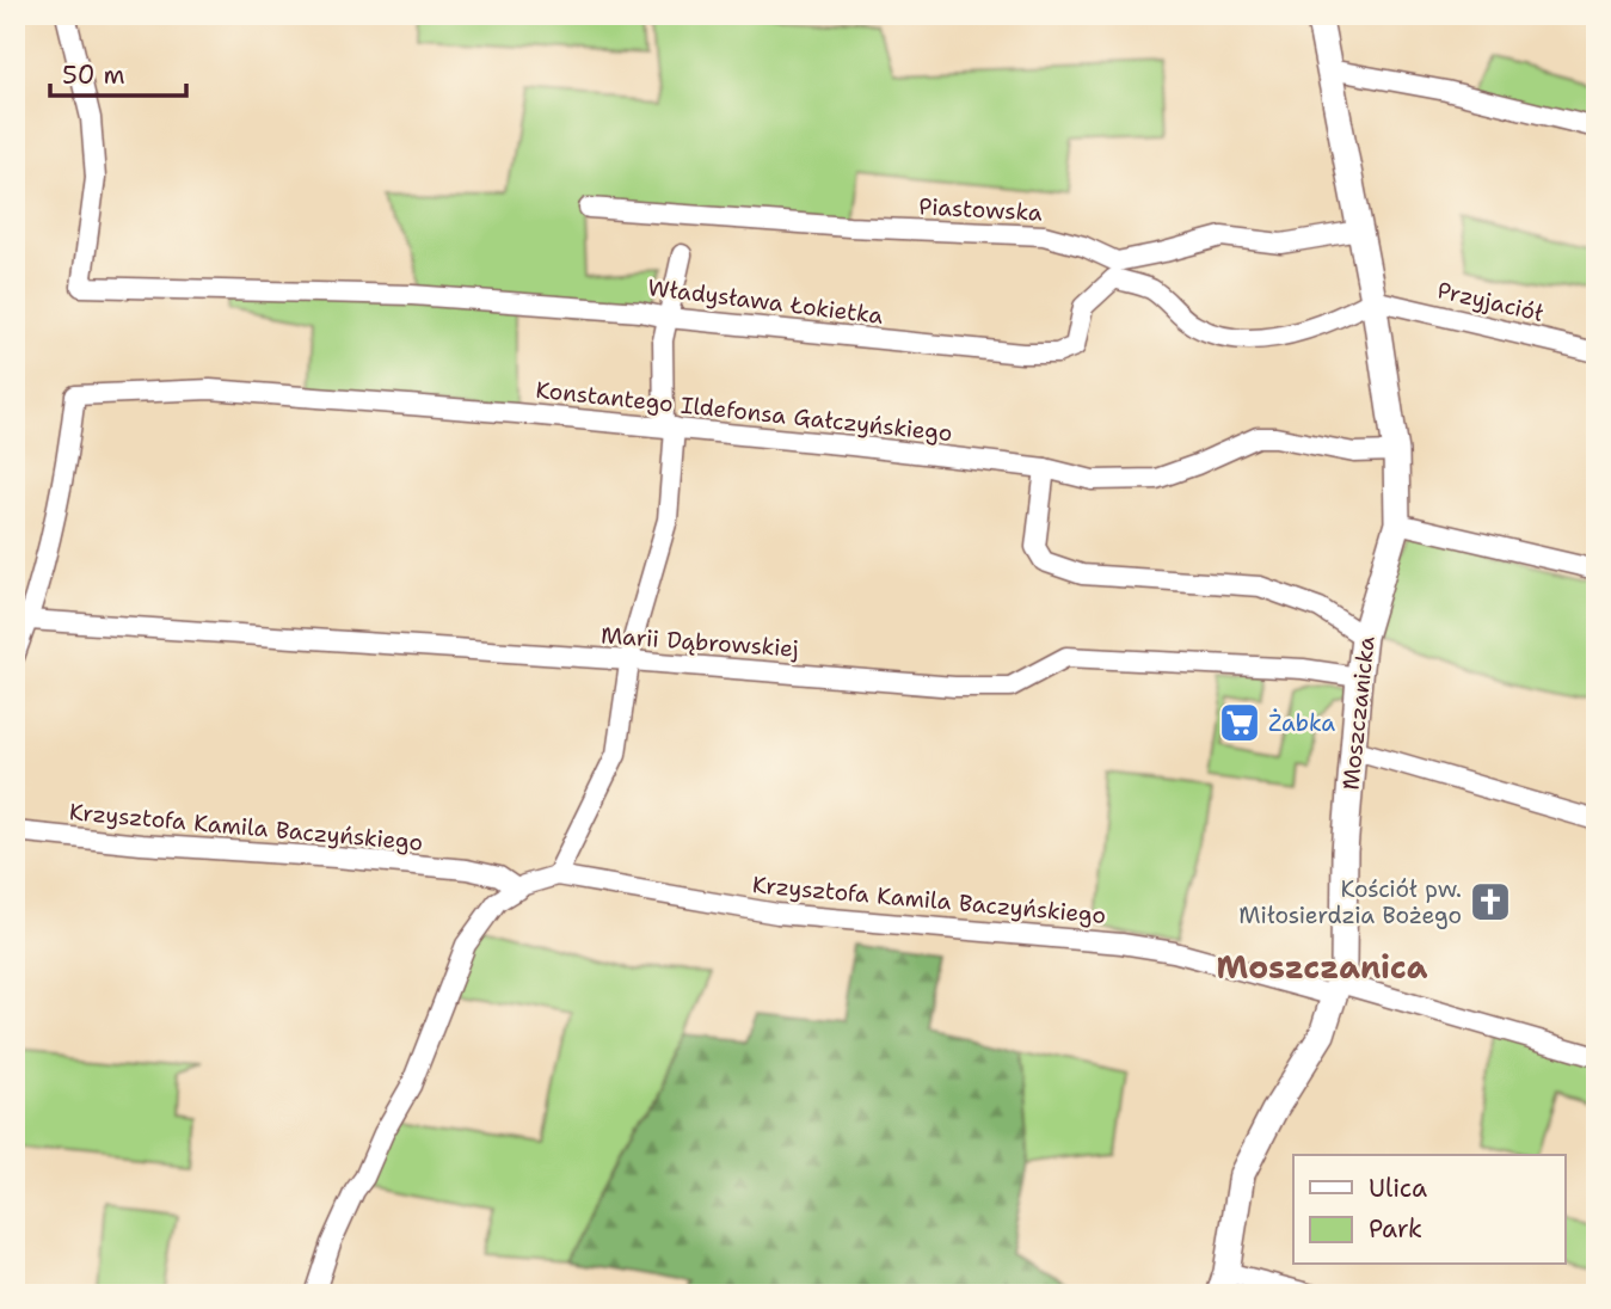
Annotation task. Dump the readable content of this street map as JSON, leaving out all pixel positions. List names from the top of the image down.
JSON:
{
  "streets": {
    "street": [
      "Piastowska",
      "Władysława Łokietka",
      "Przyjaciół",
      "Konstantego Ildefonsa Gałczyńskiego",
      "Marii Dąbrowskiej",
      "Moszczanicka",
      "Krzysztofa Kamila Baczyńskiego"
    ]
  },
  "crossings": [
    ["Piastowska", "Władysława Łokietka"],
    ["Przyjaciół", "Moszczanicka"],
    ["Konstantego Ildefonsa Gałczyńskiego", "Marii Dąbrowskiej"],
    ["Konstantego Ildefonsa Gałczyńskiego", "Moszczanicka"],
    ["Marii Dąbrowskiej", "Moszczanicka"],
    ["Moszczanicka", "Krzysztofa Kamila Baczyńskiego"]
  ],
  "districts": ["Moszczanica"],
  "places": {
    "supermarket": ["Żabka"],
    "church": ["Kościół pw. Miłosierdzia Bożego"]
  },
  "legend": ["Ulica", "Park"],
  "scale_bar": "50 m"
}
